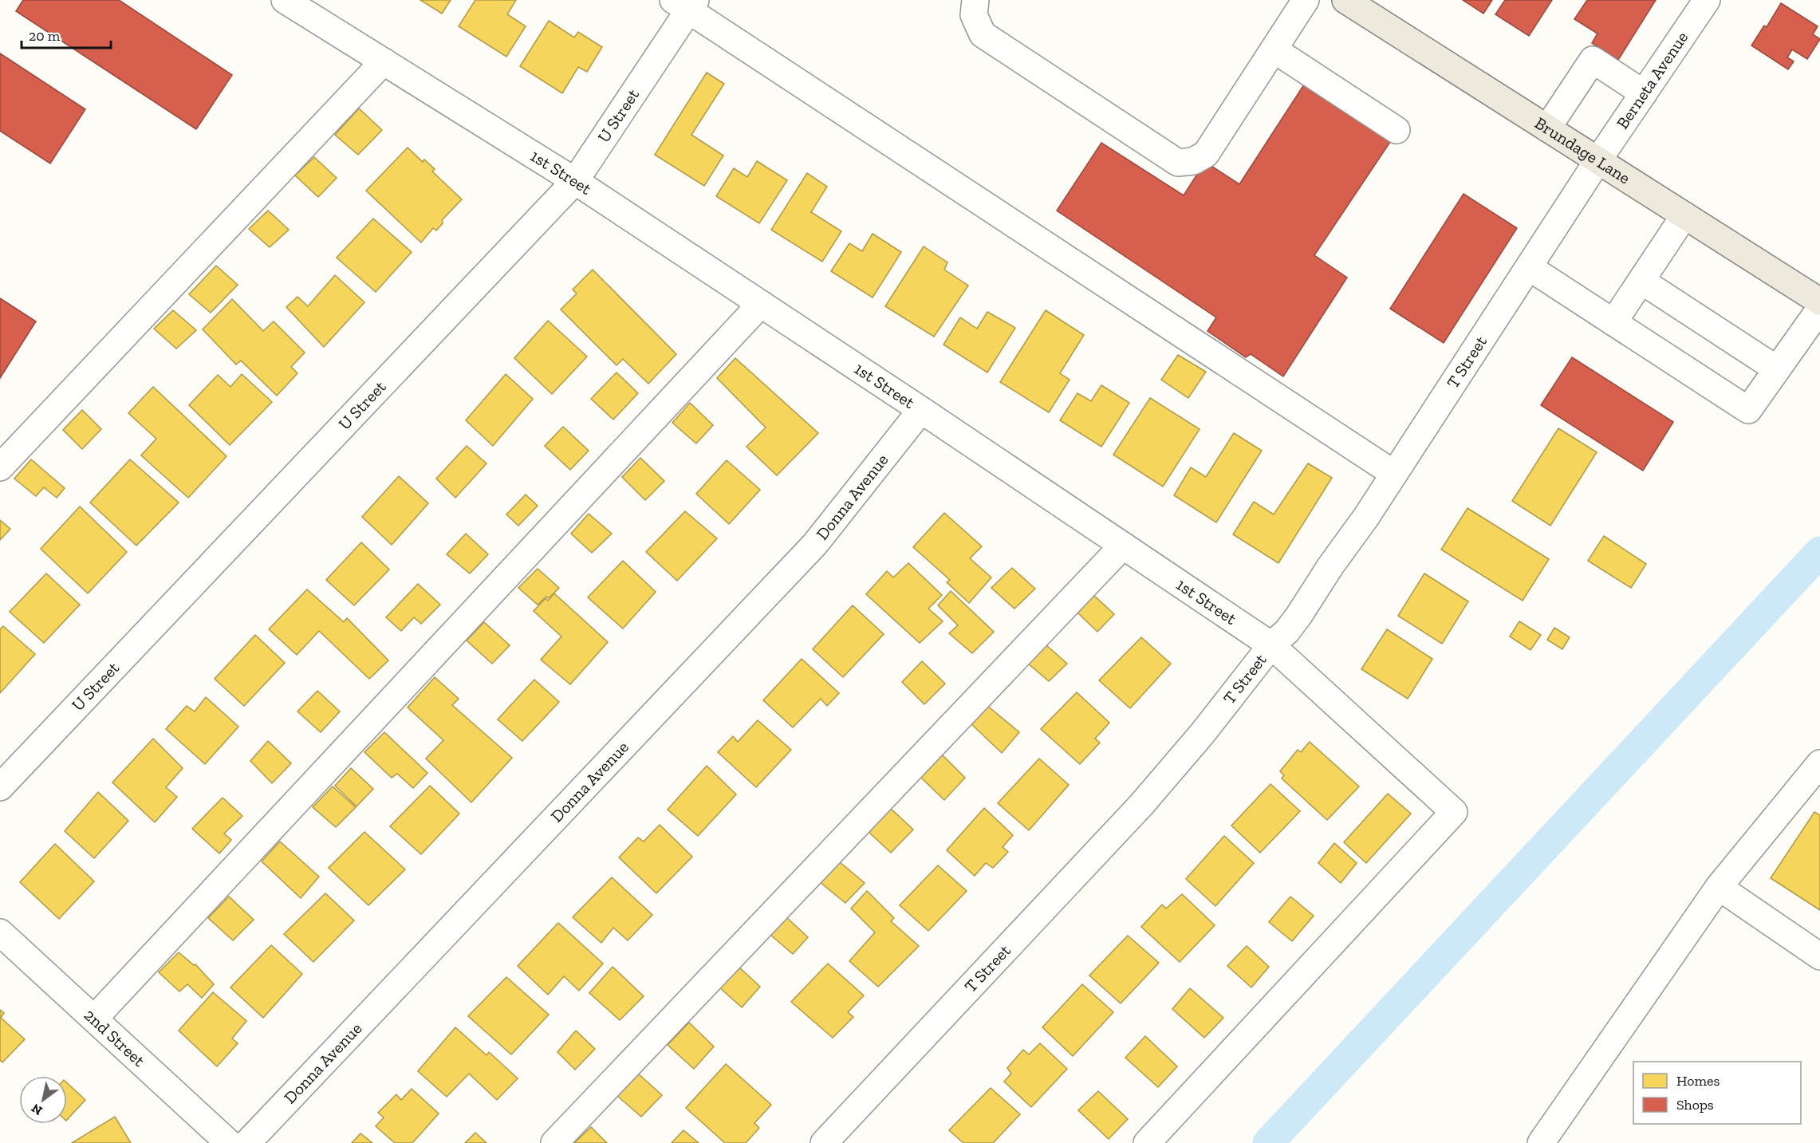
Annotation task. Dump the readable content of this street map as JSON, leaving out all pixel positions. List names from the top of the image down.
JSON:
{
  "streets": {
    "main road": ["Brundage Lane"],
    "street": [
      "Berneta Avenue",
      "U Street",
      "1st Street",
      "T Street",
      "Donna Avenue",
      "2nd Street"
    ]
  },
  "crossings": [
    ["Berneta Avenue", "Brundage Lane"],
    ["Berneta Avenue", "T Street"],
    ["U Street", "1st Street"],
    ["Brundage Lane", "T Street"],
    ["1st Street", "T Street"],
    ["1st Street", "Donna Avenue"]
  ],
  "legend": ["Homes", "Shops"],
  "scale_bar": "20 m",
  "north": "bottom left"
}
